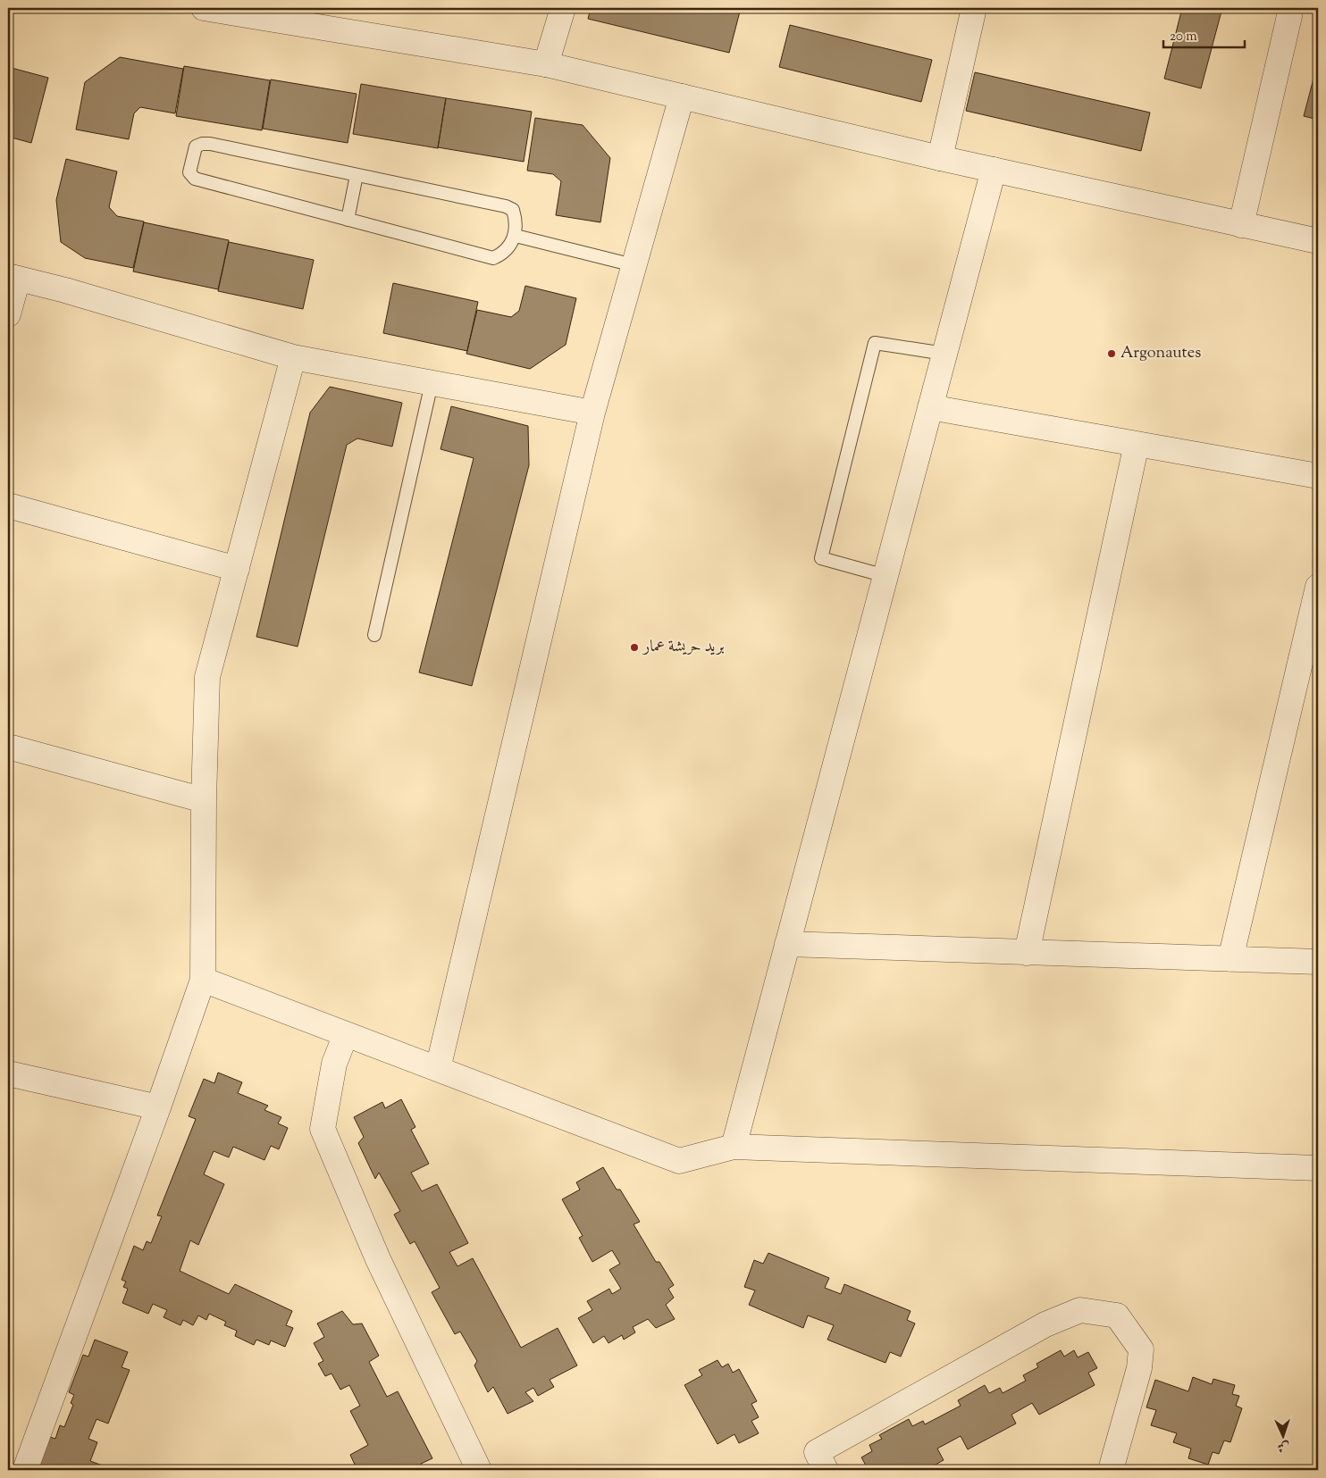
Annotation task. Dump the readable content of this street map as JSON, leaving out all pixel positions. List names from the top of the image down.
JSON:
{
  "places": ["Argonautes", "بريد حريشة عمار"],
  "scale_bar": "20 m",
  "north": "bottom"
}
